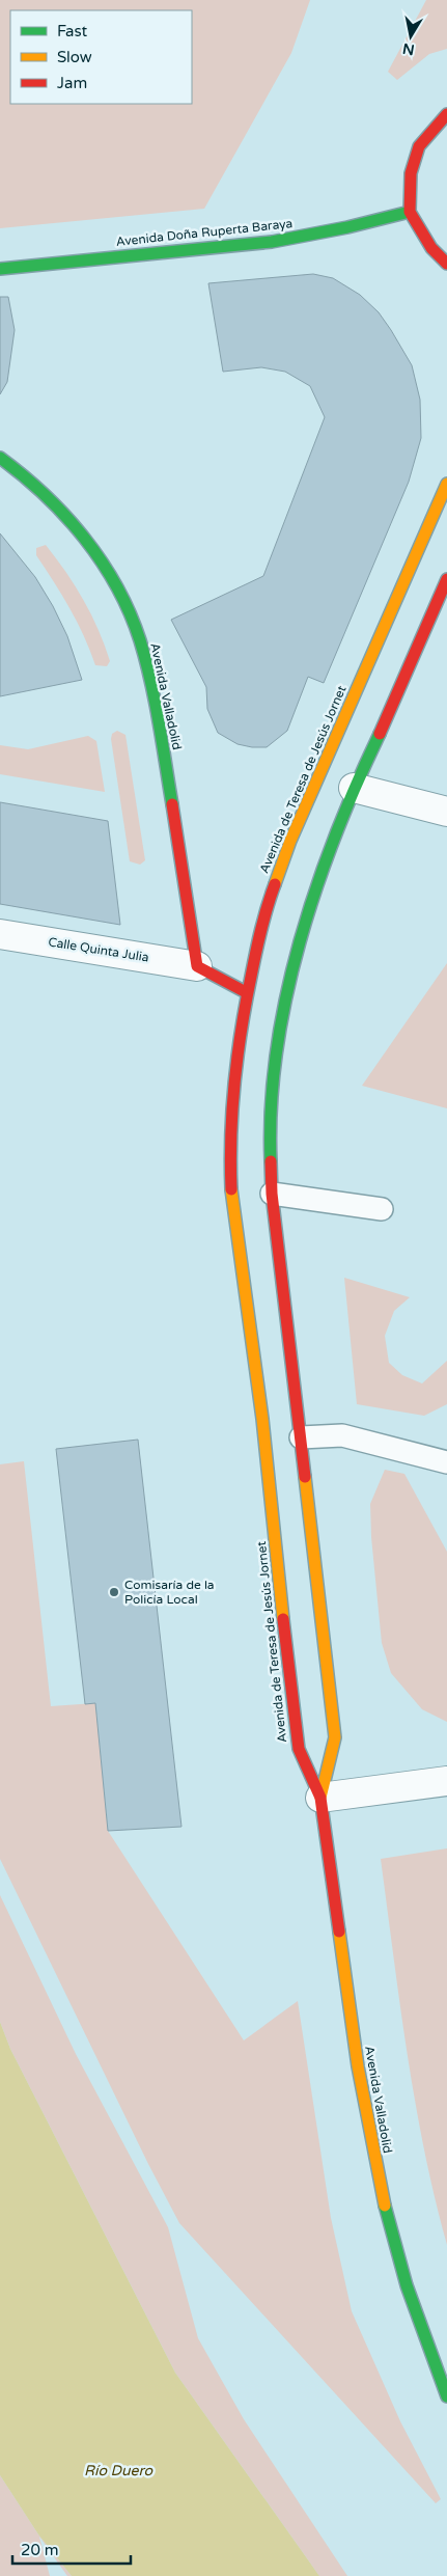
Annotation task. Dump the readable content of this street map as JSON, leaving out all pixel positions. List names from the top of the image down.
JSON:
{
  "streets": {
    "street": [
      "Avenida Doña Ruperta Baraya",
      "Avenida Valladolid",
      "Avenida de Teresa de Jesús Jornet",
      "Calle Quinta Julia"
    ]
  },
  "crossings": [
    ["Avenida Valladolid", "Avenida de Teresa de Jesús Jornet"],
    ["Avenida Valladolid", "Calle Quinta Julia"]
  ],
  "water": ["Río Duero"],
  "places": ["Comisaría de la Policía Local"],
  "legend": ["Fast", "Slow", "Jam"],
  "scale_bar": "20 m",
  "north": "bottom"
}
